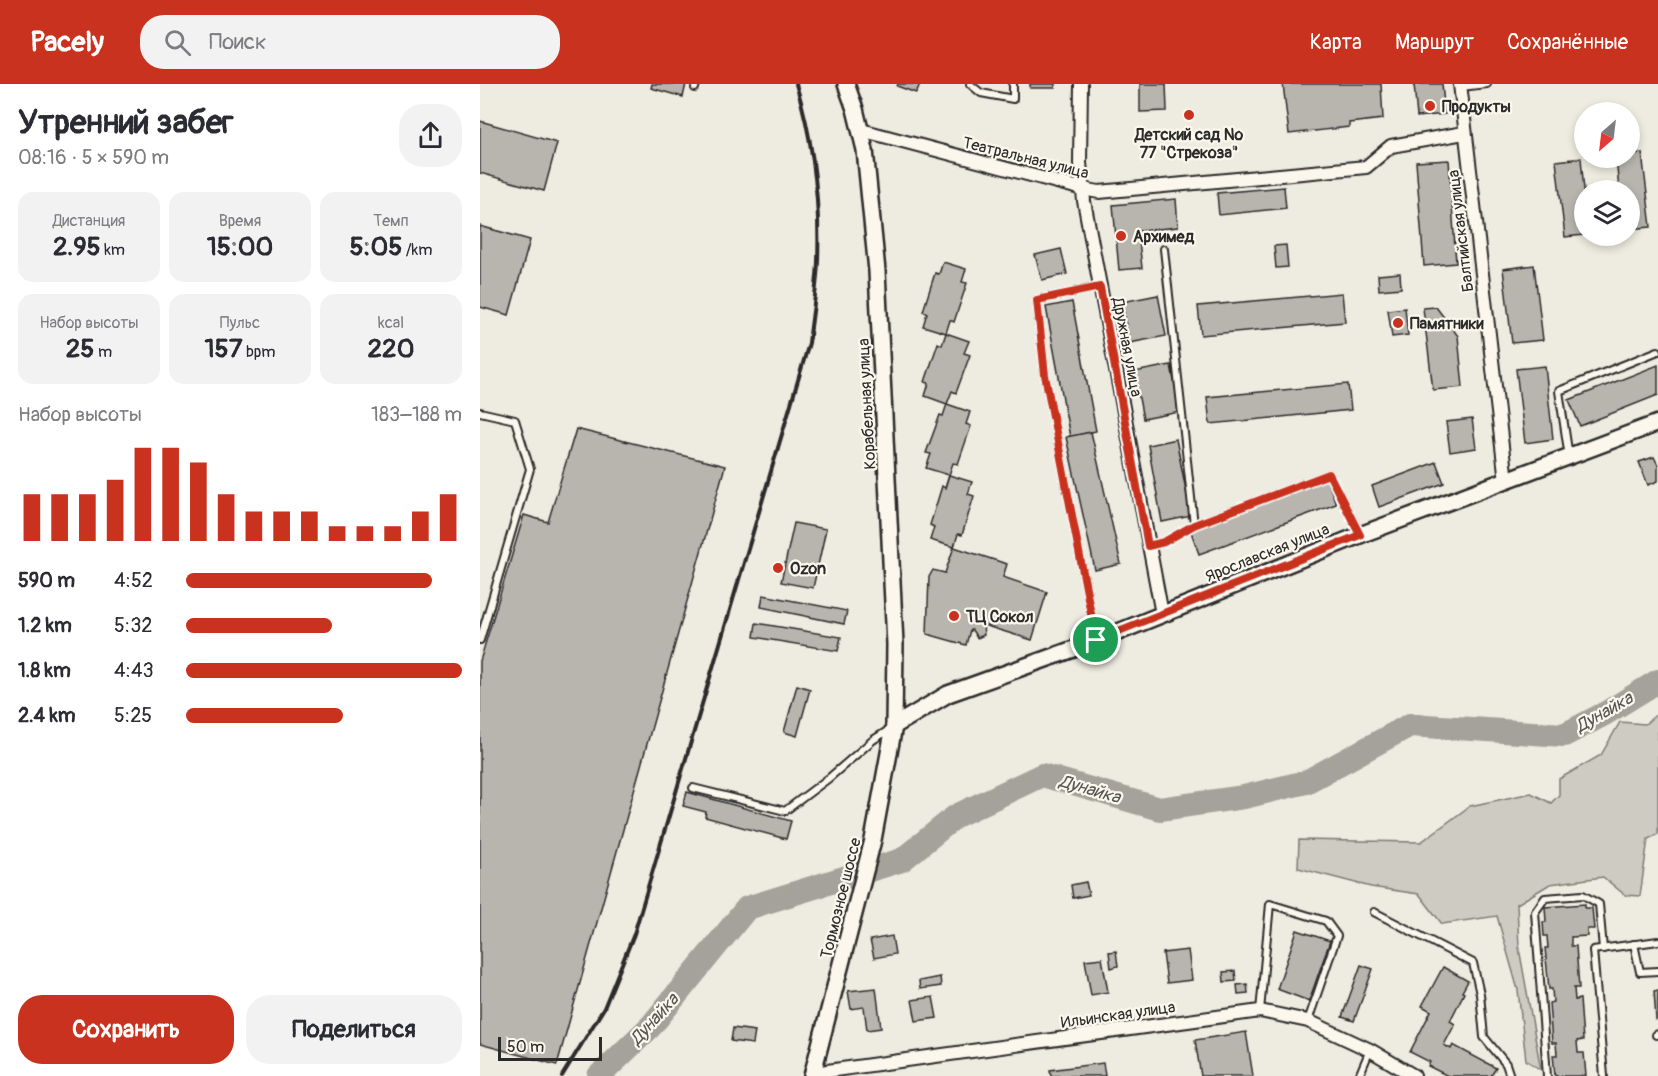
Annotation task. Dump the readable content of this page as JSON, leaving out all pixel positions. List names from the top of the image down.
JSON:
{
  "streets": {
    "street": [
      "Театральная улица",
      "Балтийская улица",
      "Дружная улица",
      "Корабельная улица",
      "Ярославская улица",
      "Тормозное шоссе",
      "Ильинская улица"
    ]
  },
  "crossings": [
    ["Театральная улица", "Балтийская улица"],
    ["Театральная улица", "Дружная улица"],
    ["Театральная улица", "Корабельная улица"],
    ["Балтийская улица", "Ярославская улица"],
    ["Дружная улица", "Ярославская улица"],
    ["Корабельная улица", "Ярославская улица"],
    ["Корабельная улица", "Тормозное шоссе"],
    ["Ярославская улица", "Тормозное шоссе"],
    ["Тормозное шоссе", "Ильинская улица"]
  ],
  "water": ["Дунайка"],
  "places": [
    "Продукты",
    "Детский сад № 77 \"Стрекоза\"",
    "Архимед",
    "Памятники",
    "Ozon",
    "ТЦ Сокол"
  ],
  "scale_bar": "50 m",
  "north": "bottom left",
  "page": {
    "header": "Pacely",
    "search": "Поиск",
    "nav": ["Карта", "Маршрут", "Сохранённые"],
    "heading": ["Утренний забег", "08:16 · 5 × 590 m"],
    "stats": [
      ["Дистанция", "2.95 km"],
      ["Время", "15:00"],
      ["Темп", "5:05 /km"],
      ["Набор высоты", "25 m"],
      ["Пульс", "157 bpm"],
      ["kcal", "220"]
    ],
    "chart": ["Набор высоты", "183–188 m"],
    "list": [
      {
        "name": "590 m",
        "note": "4:52"
      },
      {
        "name": "1.2 km",
        "note": "5:32"
      },
      {
        "name": "1.8 km",
        "note": "4:43"
      },
      {
        "name": "2.4 km",
        "note": "5:25"
      }
    ],
    "buttons": ["Сохранить", "Поделиться"],
    "scale": "50 m"
  }
}
